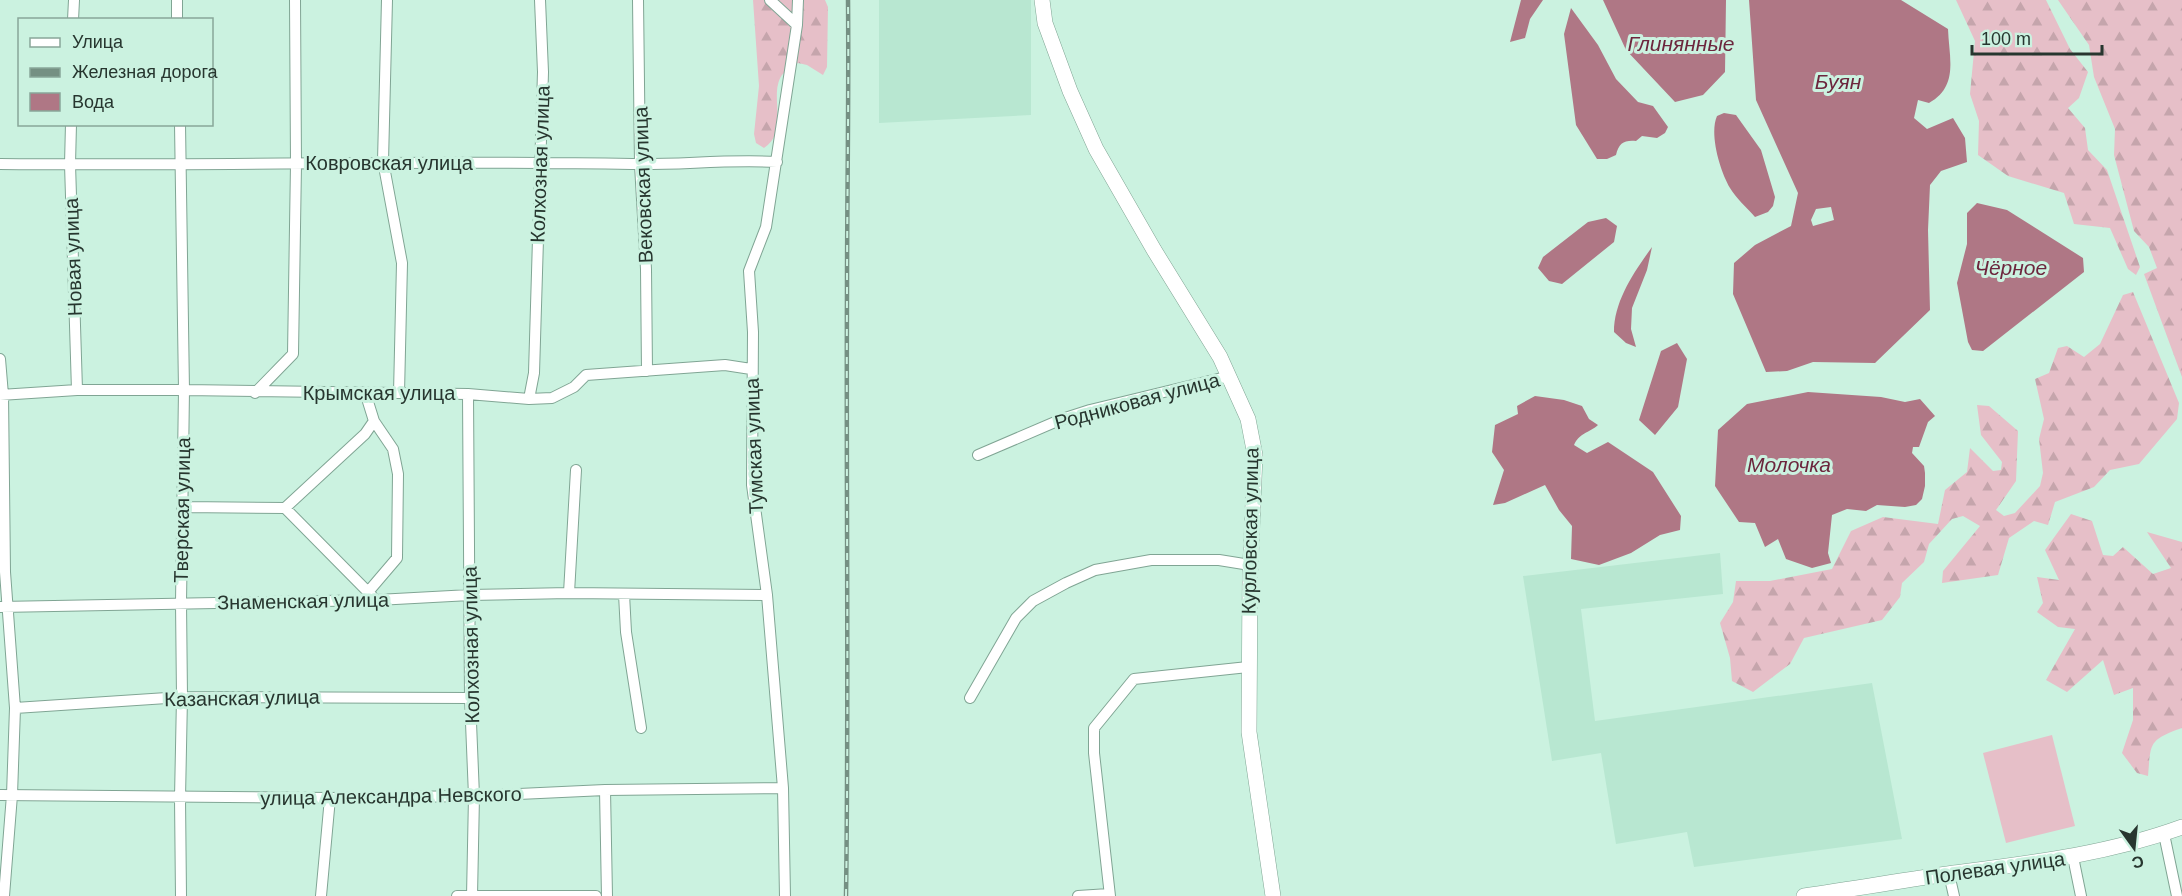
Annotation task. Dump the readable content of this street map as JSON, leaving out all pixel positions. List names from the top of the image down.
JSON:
{
  "streets": {
    "main road": ["Курловская улица", "Полевая улица"],
    "street": [
      "Ковровская улица",
      "Колхозная улица",
      "Вековская улица",
      "Новая улица",
      "Крымская улица",
      "Родниковая улица",
      "Тумская улица",
      "Тверская улица",
      "Знаменская улица",
      "Казанская улица",
      "улица Александра Невского"
    ]
  },
  "crossings": [
    ["Ковровская улица", "Колхозная улица"],
    ["Ковровская улица", "Вековская улица"],
    ["Ковровская улица", "Новая улица"],
    ["Ковровская улица", "Тумская улица"],
    ["Ковровская улица", "Тверская улица"],
    ["Колхозная улица", "Крымская улица"],
    ["Колхозная улица", "Знаменская улица"],
    ["Колхозная улица", "Казанская улица"],
    ["Колхозная улица", "улица Александра Невского"],
    ["Вековская улица", "Крымская улица"],
    ["Новая улица", "Крымская улица"],
    ["Крымская улица", "Тумская улица"],
    ["Крымская улица", "Тверская улица"],
    ["Родниковая улица", "Курловская улица"],
    ["Тумская улица", "Знаменская улица"],
    ["Тумская улица", "улица Александра Невского"],
    ["Тверская улица", "Знаменская улица"],
    ["Тверская улица", "Казанская улица"],
    ["Тверская улица", "улица Александра Невского"]
  ],
  "water": [
    "Глинянные",
    "Буян",
    "Чёрное",
    "Молочка"
  ],
  "legend": ["Улица", "Железная дорога", "Вода"],
  "scale_bar": "100 m",
  "north": "bottom"
}
